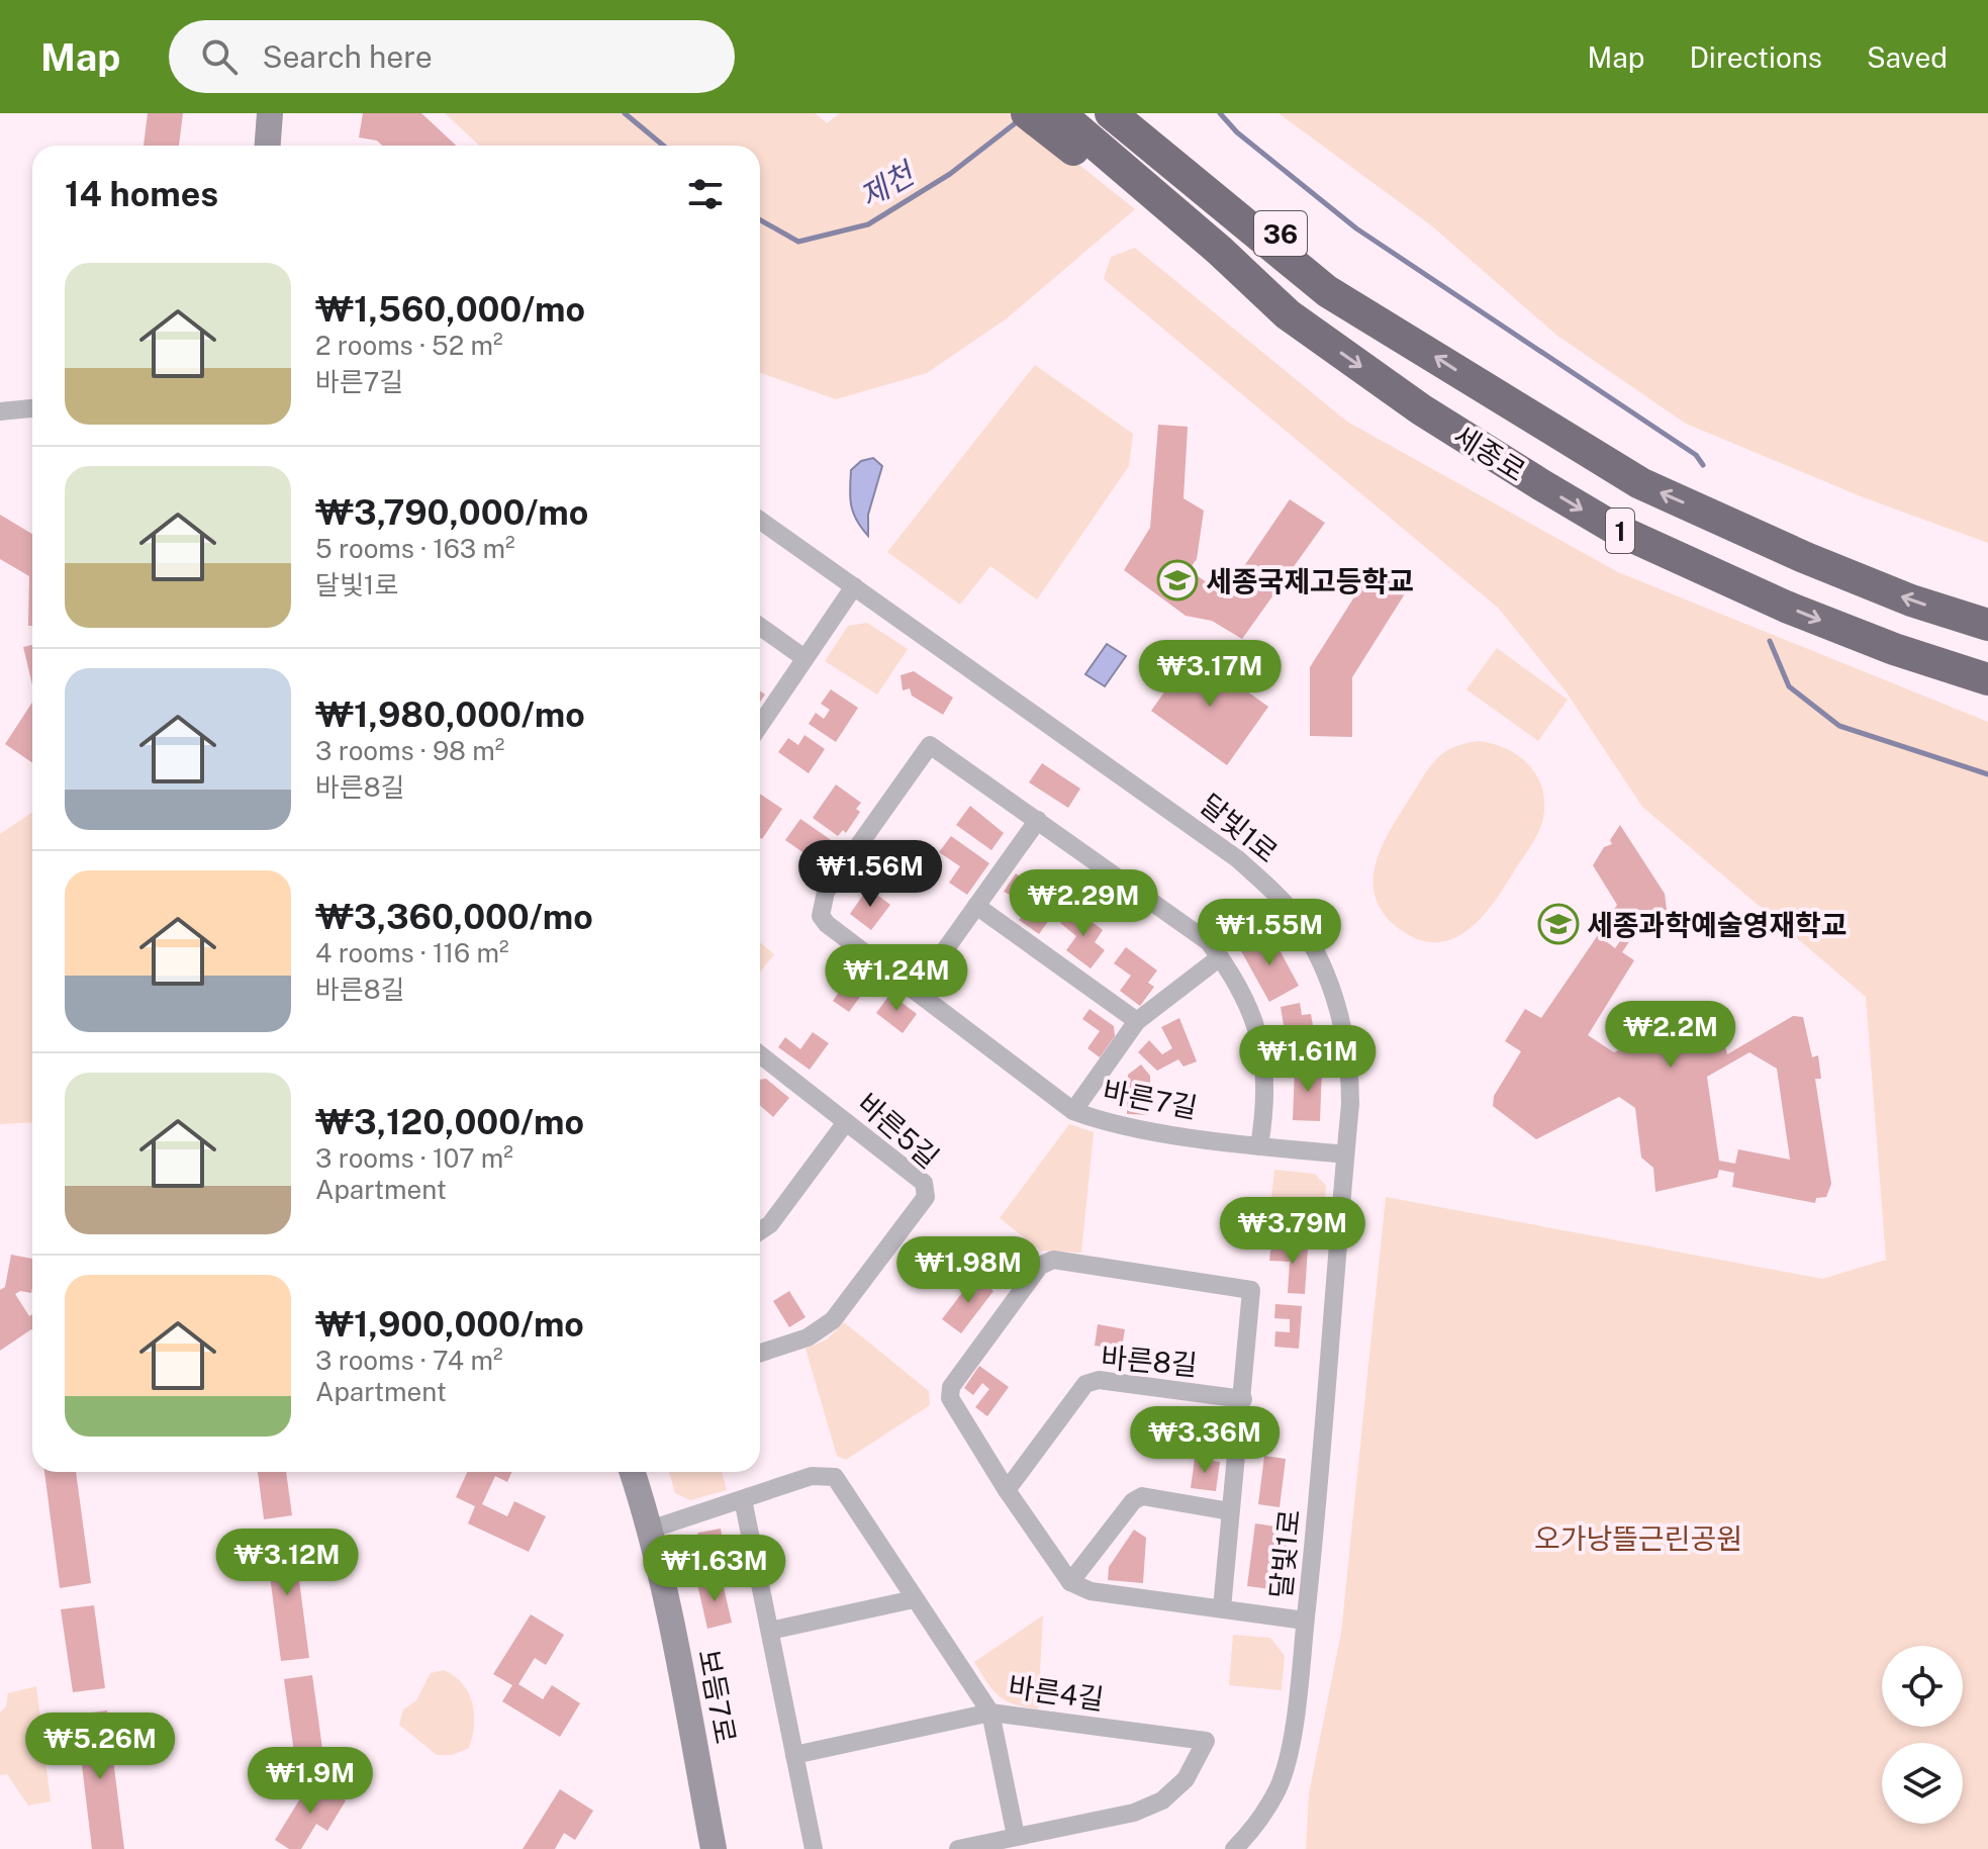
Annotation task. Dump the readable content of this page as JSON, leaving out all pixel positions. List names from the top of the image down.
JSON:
{
  "streets": {
    "highway": ["36", "세종로", "1"],
    "street": [
      "달빛1로",
      "바른7길",
      "바른5길",
      "바른8길",
      "바른4길",
      "보듬7로"
    ]
  },
  "crossings": [
    ["36", "세종로"],
    ["바른4길", "보듬7로"]
  ],
  "water": ["제천"],
  "parks": ["오가낭뜰근린공원"],
  "places": {
    "school or university": ["세종국제고등학교", "세종과학예술영재학교"]
  },
  "page": {
    "header": "Map",
    "search": "Search here",
    "nav": ["Map", "Directions", "Saved"],
    "heading": "14 homes",
    "list": [
      {
        "name": "₩1,560,000/mo",
        "note": "2 rooms · 52 m² · 바른7길"
      },
      {
        "name": "₩3,790,000/mo",
        "note": "5 rooms · 163 m² · 달빛1로"
      },
      {
        "name": "₩1,980,000/mo",
        "note": "3 rooms · 98 m² · 바른8길"
      },
      {
        "name": "₩3,360,000/mo",
        "note": "4 rooms · 116 m² · 바른8길"
      },
      {
        "name": "₩3,120,000/mo",
        "note": "3 rooms · 107 m² · Apartment"
      },
      {
        "name": "₩1,900,000/mo",
        "note": "3 rooms · 74 m² · Apartment"
      }
    ],
    "price": [
      "₩3.17M",
      "₩1.56M",
      "₩2.29M",
      "₩1.55M",
      "₩1.24M",
      "₩2.2M",
      "₩1.61M",
      "₩3.79M",
      "₩1.98M",
      "₩3.36M",
      "₩3.12M",
      "₩1.63M",
      "₩5.26M",
      "₩1.9M"
    ]
  }
}
